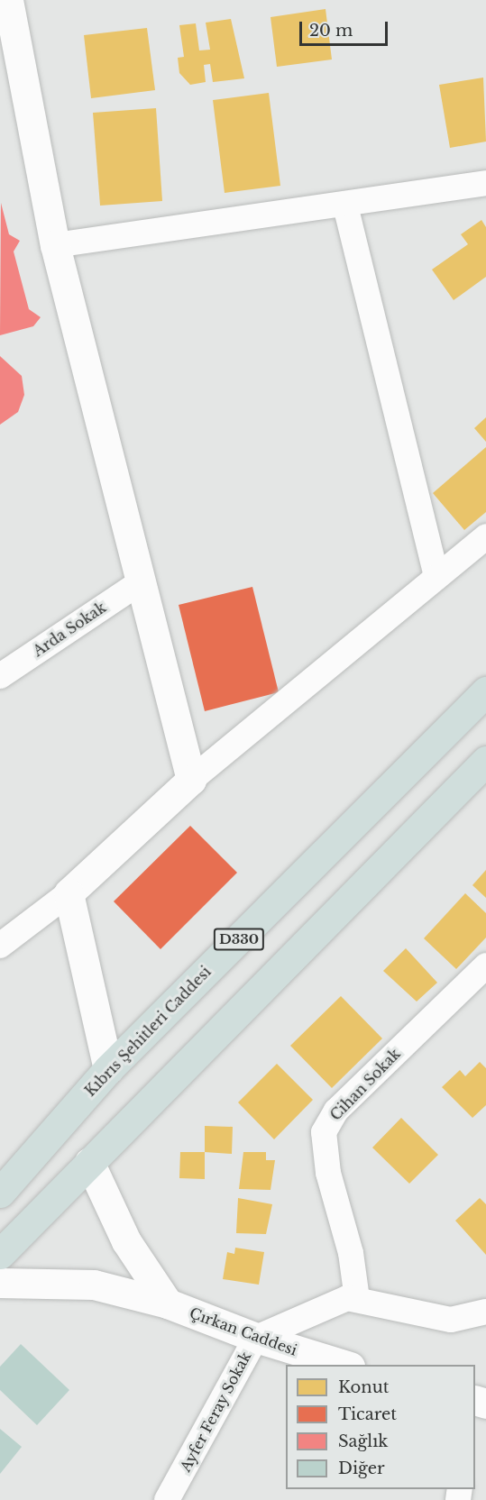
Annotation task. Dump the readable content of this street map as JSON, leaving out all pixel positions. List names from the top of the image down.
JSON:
{
  "streets": {
    "highway": ["D330", "Kıbrıs Şehitleri Caddesi"],
    "street": [
      "Arda Sokak",
      "Cihan Sokak",
      "Çırkan Caddesi",
      "Ayfer Feray Sokak"
    ]
  },
  "crossings": [
    ["Cihan Sokak", "Ayfer Feray Sokak"],
    ["Çırkan Caddesi", "Ayfer Feray Sokak"]
  ],
  "legend": [
    "Konut",
    "Ticaret",
    "Sağlık",
    "Diğer"
  ],
  "scale_bar": "20 m"
}
